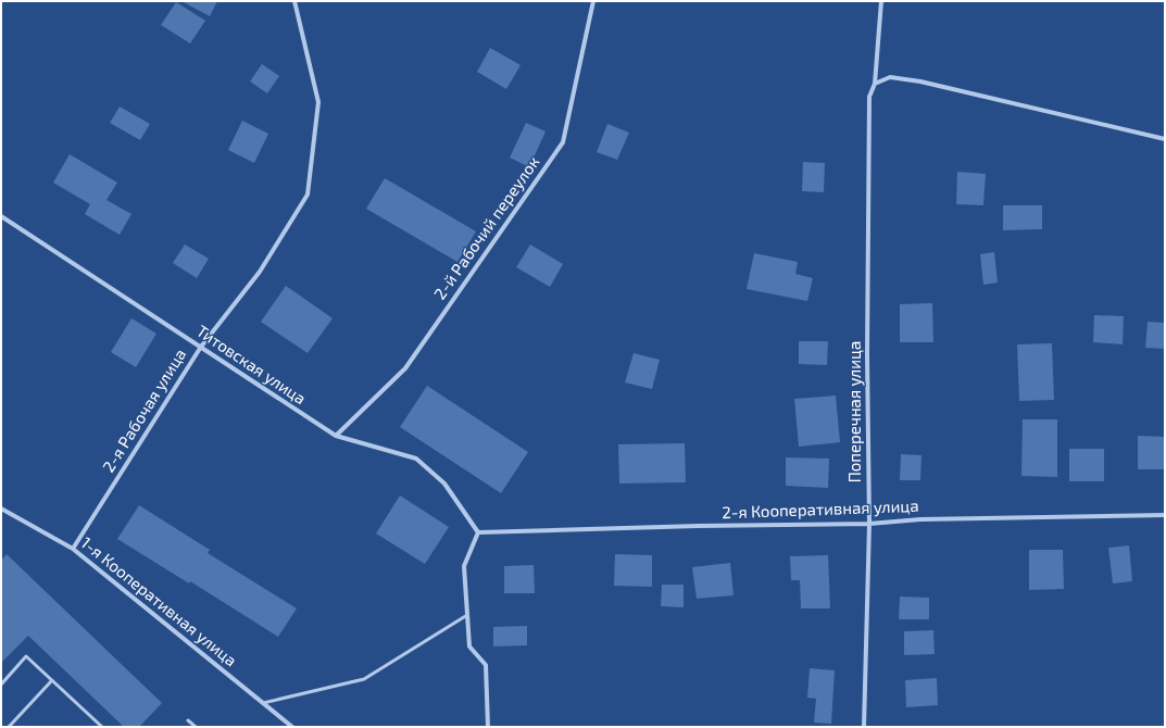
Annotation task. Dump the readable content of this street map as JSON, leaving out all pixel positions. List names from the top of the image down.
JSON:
{
  "streets": {
    "street": [
      "2-й Рабочий переулок",
      "Титовская улица",
      "2-я Рабочая улица",
      "Поперечная улица",
      "2-я Кооперативная улица",
      "1-я Кооперативная улица"
    ]
  },
  "crossings": [
    ["2-й Рабочий переулок", "Титовская улица"],
    ["Титовская улица", "2-я Рабочая улица"],
    ["Титовская улица", "2-я Кооперативная улица"],
    ["2-я Рабочая улица", "1-я Кооперативная улица"],
    ["Поперечная улица", "2-я Кооперативная улица"]
  ]
}
